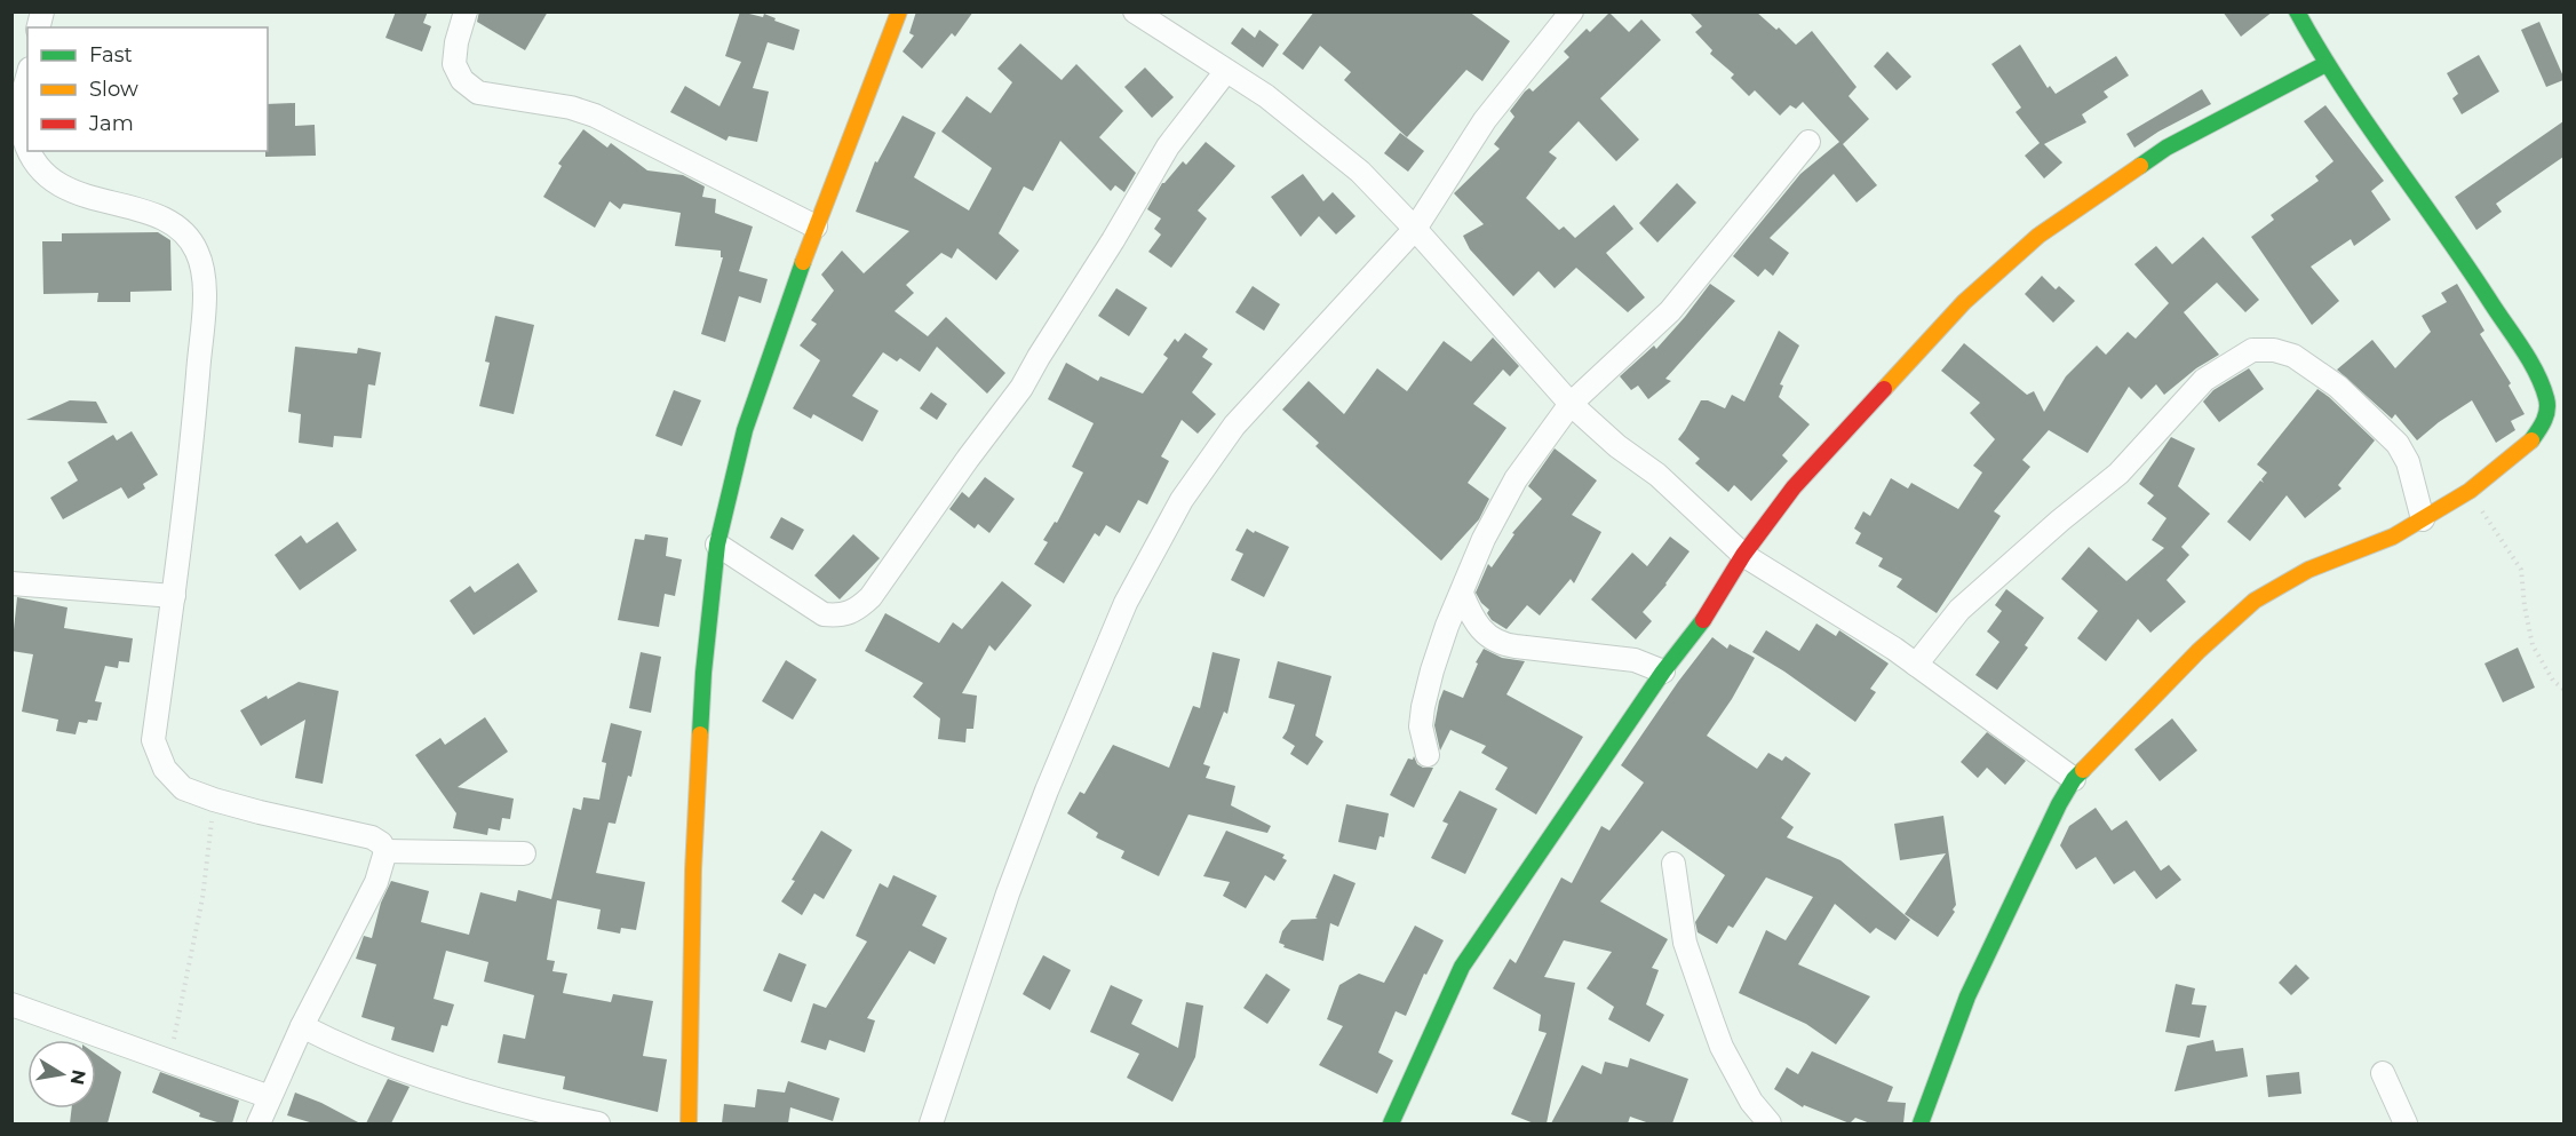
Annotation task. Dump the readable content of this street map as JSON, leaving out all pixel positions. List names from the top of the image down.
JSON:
{
  "legend": ["Fast", "Slow", "Jam"],
  "north": "right"
}
